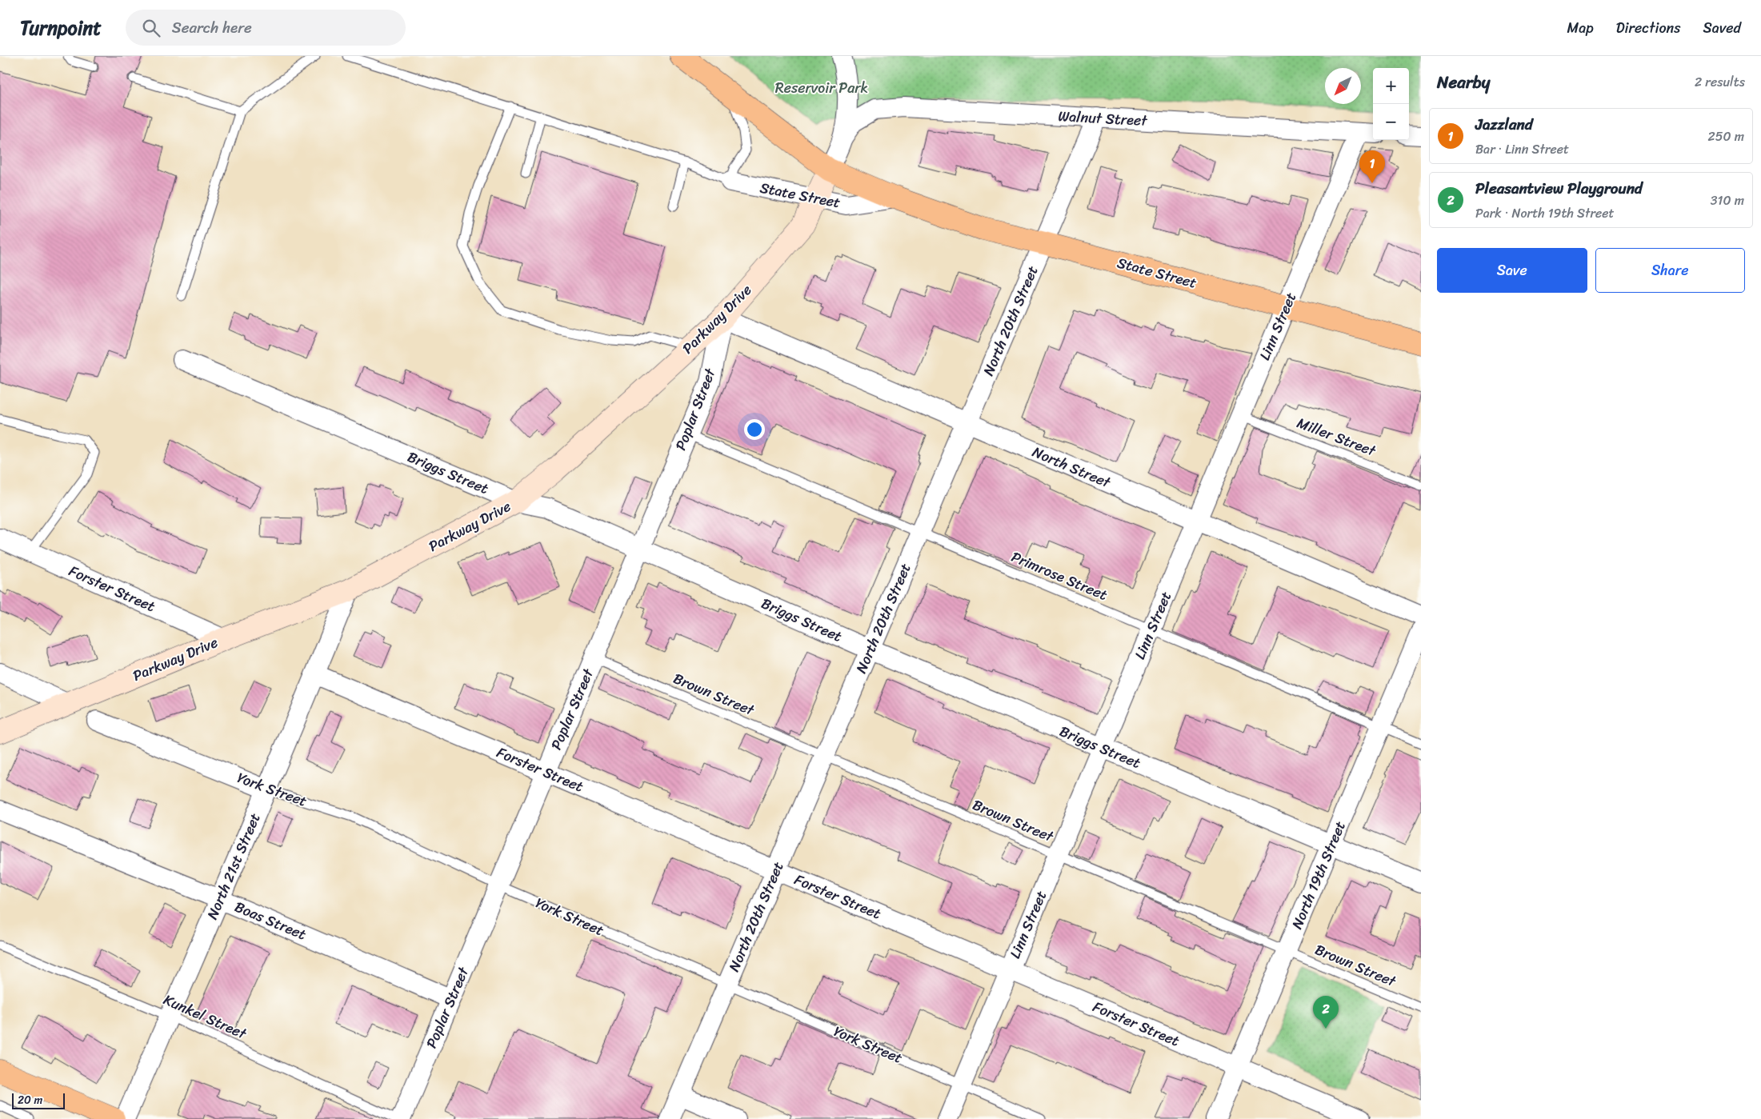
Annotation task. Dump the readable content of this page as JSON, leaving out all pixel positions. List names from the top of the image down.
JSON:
{
  "streets": {
    "main road": ["State Street"],
    "street": [
      "Walnut Street",
      "Parkway Drive",
      "North 20th Street",
      "Linn Street",
      "Poplar Street",
      "North Street",
      "Briggs Street",
      "Forster Street",
      "York Street",
      "North 21st Street",
      "North 19th Street",
      "Boas Street"
    ],
    "lane": [
      "Miller Street",
      "Primrose Street",
      "Brown Street",
      "Kunkel Street"
    ]
  },
  "crossings": [
    ["Walnut Street", "North 20th Street"],
    ["Walnut Street", "Linn Street"],
    ["State Street", "Parkway Drive"],
    ["State Street", "North 20th Street"],
    ["State Street", "Linn Street"],
    ["Parkway Drive", "Poplar Street"],
    ["Parkway Drive", "North Street"],
    ["Parkway Drive", "Briggs Street"],
    ["Parkway Drive", "Forster Street"],
    ["Parkway Drive", "North 21st Street"],
    ["North 20th Street", "North Street"],
    ["North 20th Street", "Briggs Street"],
    ["North 20th Street", "Primrose Street"],
    ["North 20th Street", "Forster Street"],
    ["North 20th Street", "Brown Street"],
    ["North 20th Street", "York Street"],
    ["Linn Street", "Miller Street"],
    ["Linn Street", "North Street"],
    ["Linn Street", "Briggs Street"],
    ["Linn Street", "Primrose Street"],
    ["Linn Street", "Forster Street"],
    ["Linn Street", "Brown Street"],
    ["Linn Street", "York Street"],
    ["Poplar Street", "North Street"],
    ["Poplar Street", "Briggs Street"],
    ["Poplar Street", "Primrose Street"],
    ["Poplar Street", "Forster Street"],
    ["Poplar Street", "Brown Street"],
    ["Poplar Street", "York Street"],
    ["Poplar Street", "Boas Street"],
    ["Briggs Street", "North 19th Street"],
    ["Primrose Street", "North 19th Street"],
    ["Forster Street", "North 21st Street"],
    ["Forster Street", "North 19th Street"],
    ["Brown Street", "North 19th Street"],
    ["York Street", "North 21st Street"],
    ["North 21st Street", "Boas Street"],
    ["North 21st Street", "Kunkel Street"]
  ],
  "parks": ["Reservoir Park"],
  "scale_bar": "20 m",
  "north": "bottom left",
  "page": {
    "header": "Turnpoint",
    "search": "Search here",
    "nav": ["Map", "Directions", "Saved"],
    "heading": ["Nearby", "2 results"],
    "map_buttons": ["+", "−"],
    "list": [
      {
        "mark": "1",
        "name": "Jazzland",
        "note": "Bar · Linn Street",
        "value": "250 m"
      },
      {
        "mark": "2",
        "name": "Pleasantview Playground",
        "note": "Park · North 19th Street",
        "value": "310 m"
      }
    ],
    "pins": ["1", "2"],
    "buttons": ["Save", "Share"],
    "scale": "20 m"
  }
}
